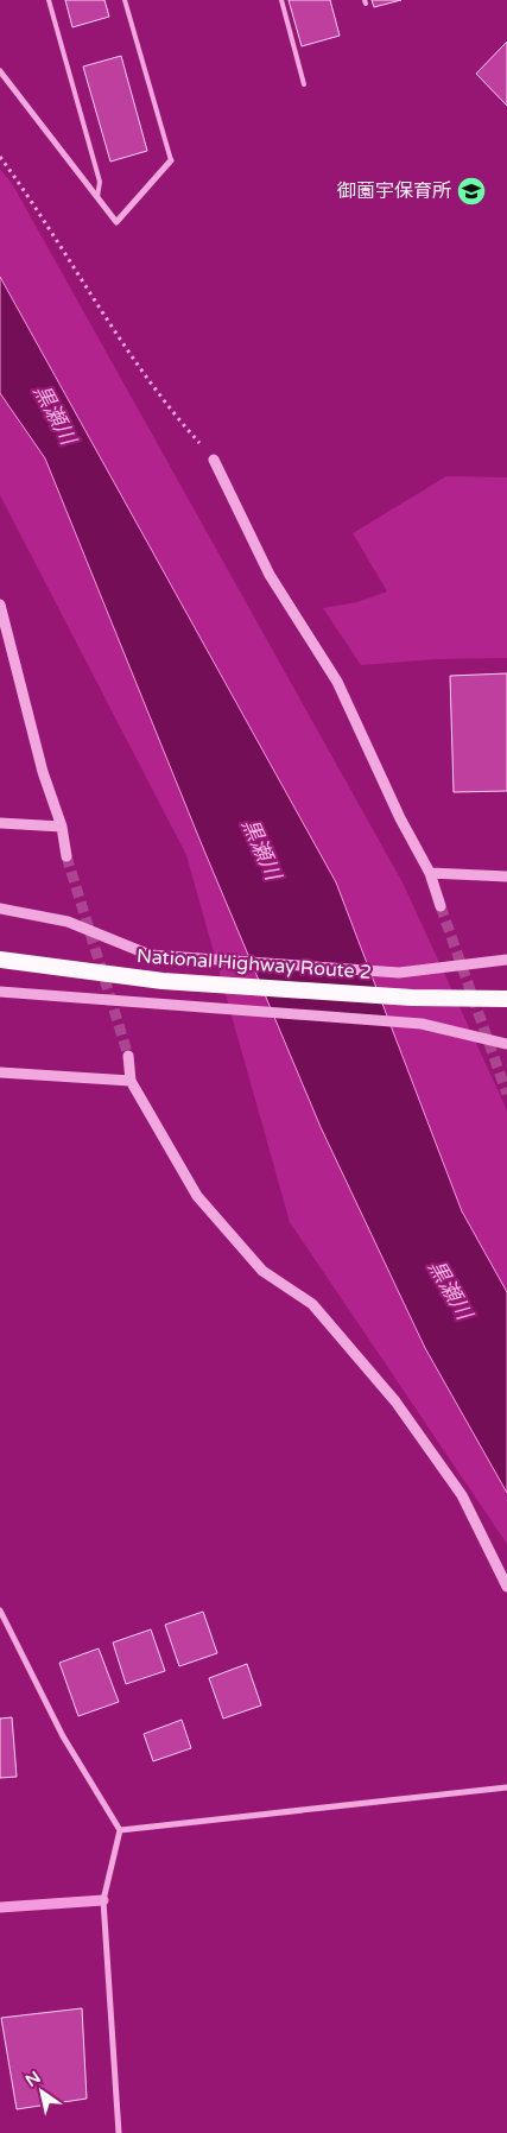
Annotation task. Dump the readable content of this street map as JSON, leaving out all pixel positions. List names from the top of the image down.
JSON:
{
  "streets": {
    "highway": ["National Highway Route 2"]
  },
  "water": ["黒瀬川"],
  "places": {
    "school or university": ["御薗宇保育所"]
  },
  "north": "top left"
}
